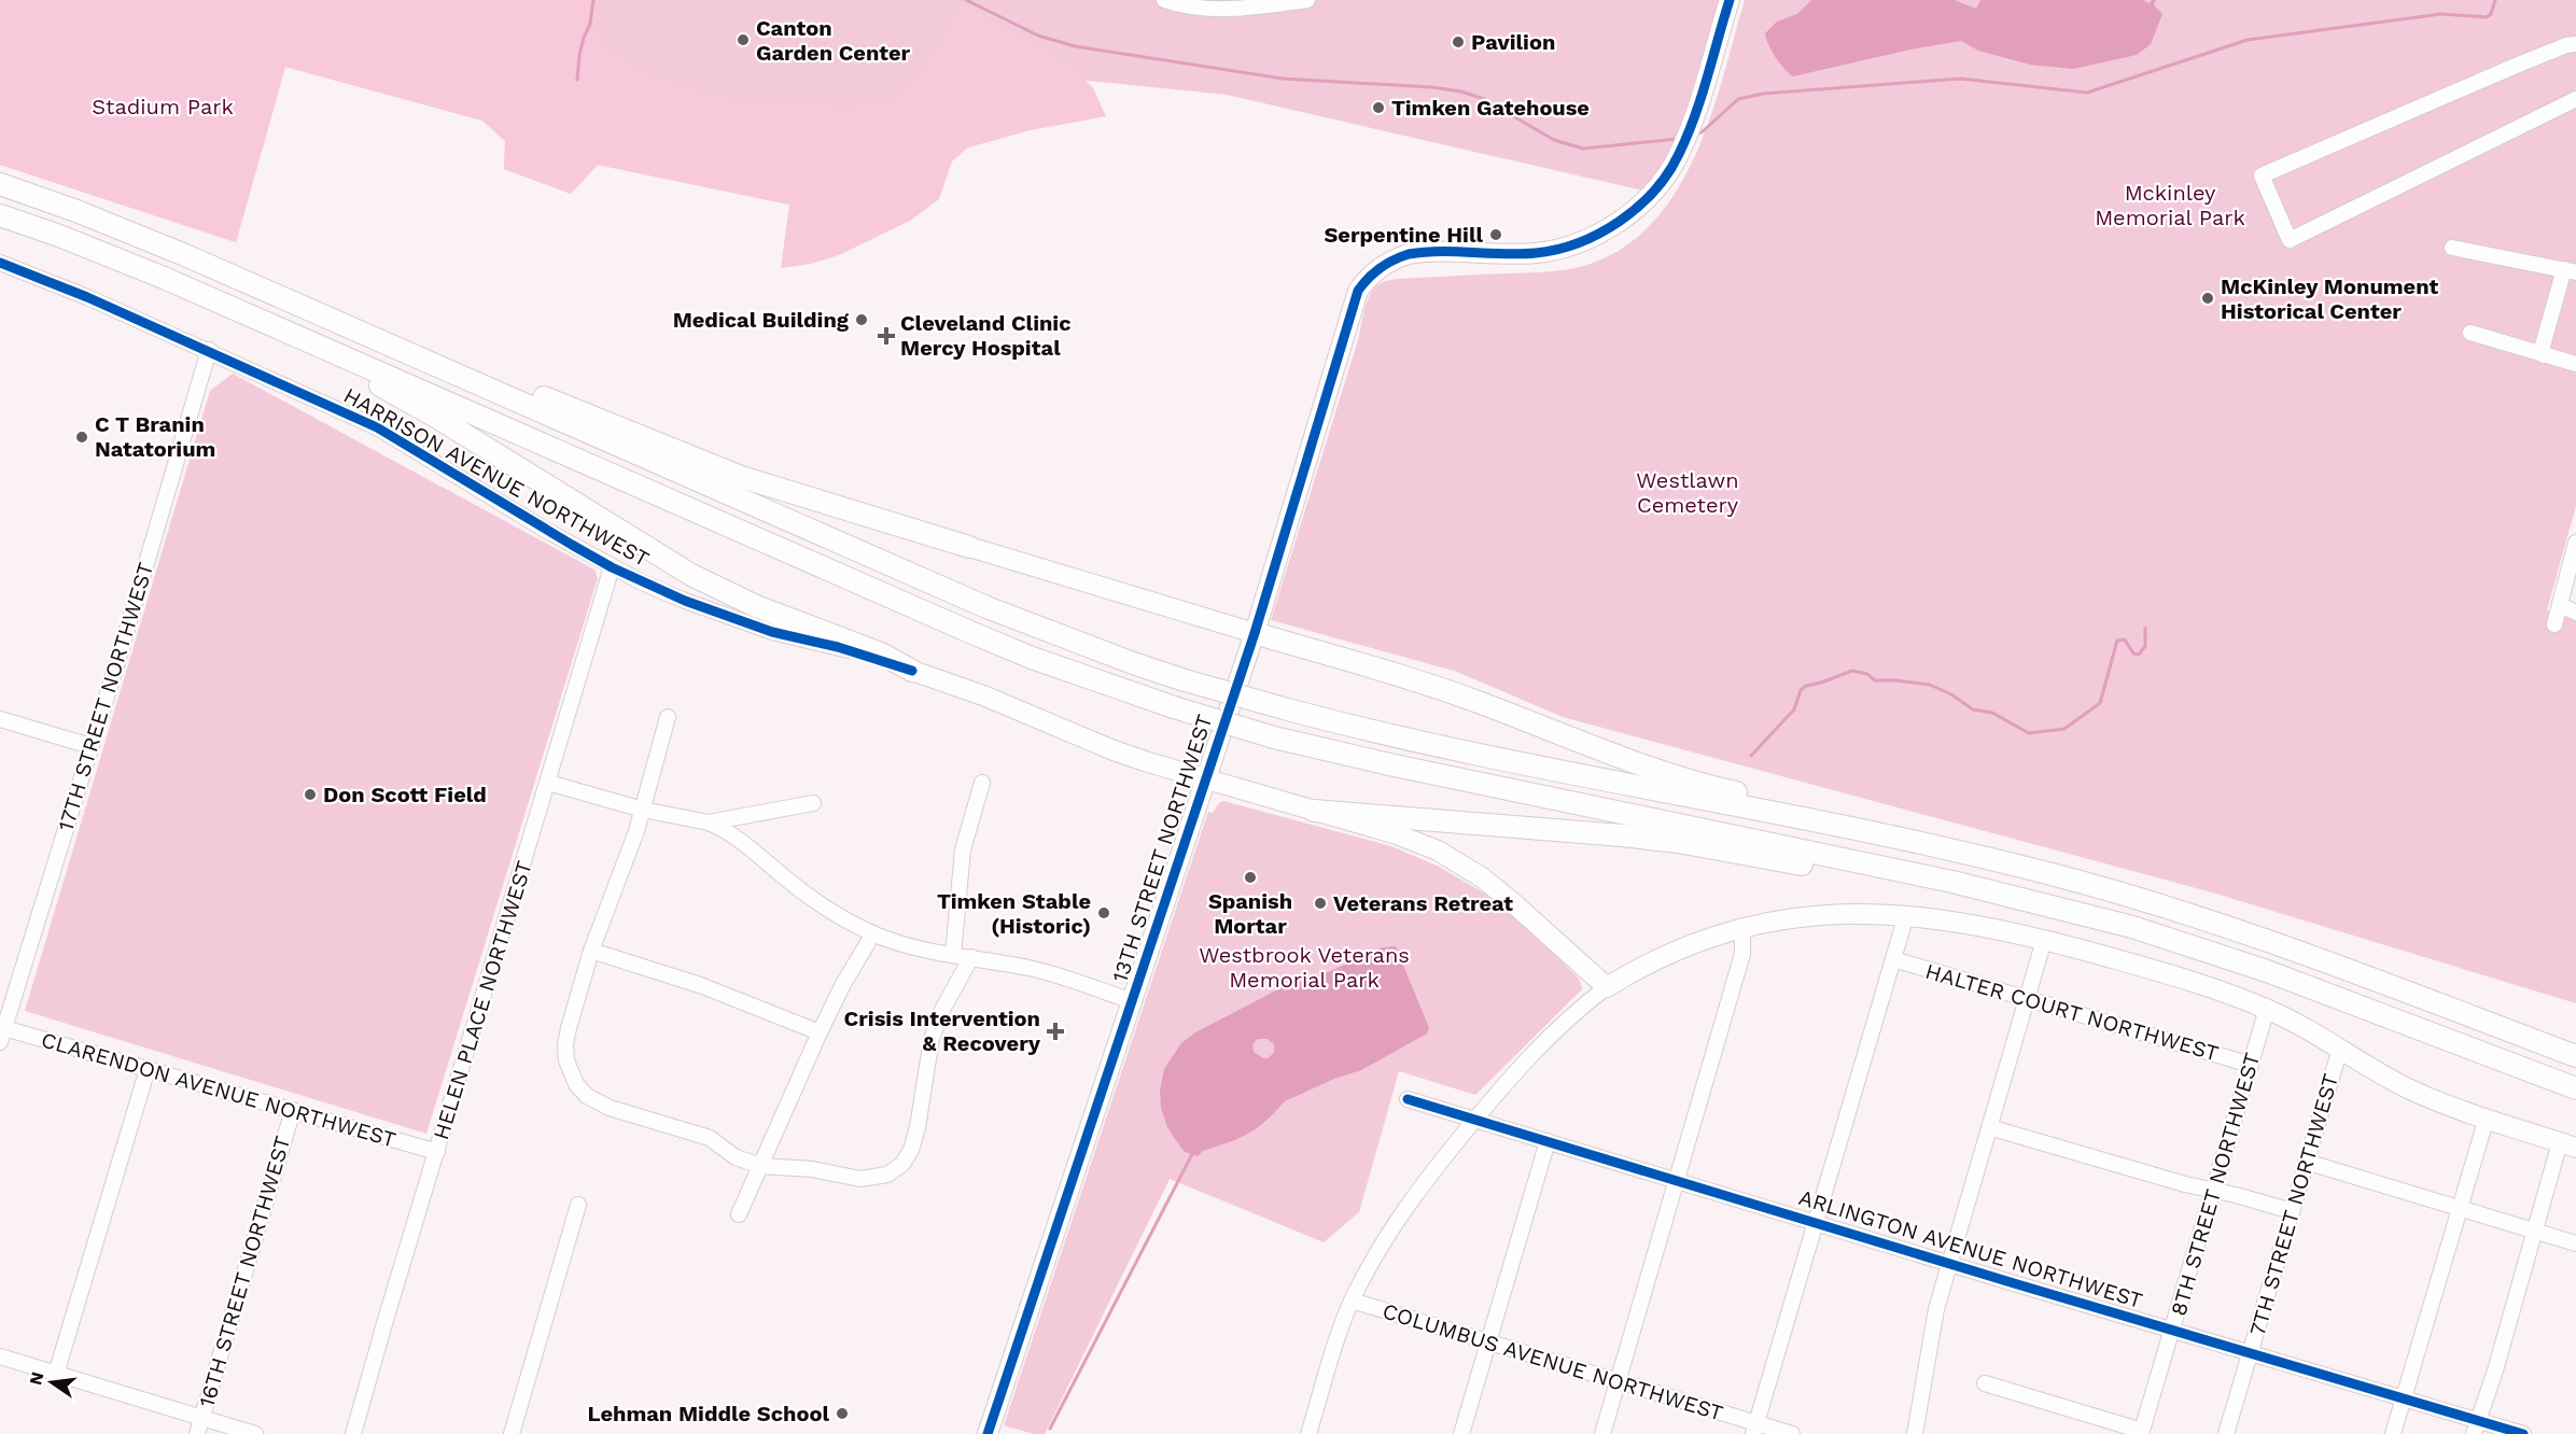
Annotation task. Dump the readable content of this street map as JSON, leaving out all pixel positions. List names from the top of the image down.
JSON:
{
  "streets": {
    "main road": ["HARRISON AVENUE NORTHWEST", "13TH STREET NORTHWEST"],
    "street": [
      "17TH STREET NORTHWEST",
      "HELEN PLACE NORTHWEST",
      "HALTER COURT NORTHWEST",
      "CLARENDON AVENUE NORTHWEST",
      "8TH STREET NORTHWEST",
      "7TH STREET NORTHWEST",
      "ARLINGTON AVENUE NORTHWEST",
      "16TH STREET NORTHWEST",
      "COLUMBUS AVENUE NORTHWEST"
    ]
  },
  "crossings": [
    ["HARRISON AVENUE NORTHWEST", "17TH STREET NORTHWEST"],
    ["HARRISON AVENUE NORTHWEST", "13TH STREET NORTHWEST"],
    ["HARRISON AVENUE NORTHWEST", "HELEN PLACE NORTHWEST"],
    ["17TH STREET NORTHWEST", "CLARENDON AVENUE NORTHWEST"],
    ["HELEN PLACE NORTHWEST", "CLARENDON AVENUE NORTHWEST"],
    ["HALTER COURT NORTHWEST", "8TH STREET NORTHWEST"],
    ["CLARENDON AVENUE NORTHWEST", "16TH STREET NORTHWEST"],
    ["8TH STREET NORTHWEST", "ARLINGTON AVENUE NORTHWEST"],
    ["7TH STREET NORTHWEST", "ARLINGTON AVENUE NORTHWEST"]
  ],
  "parks": [
    "Stadium Park",
    "Mckinley Memorial Park",
    "Westlawn Cemetery",
    "Westbrook Veterans Memorial Park"
  ],
  "places": {
    "other": [
      "Canton Garden Center",
      "Pavilion",
      "Timken Gatehouse",
      "Serpentine Hill",
      "McKinley Monument Historical Center",
      "Medical Building",
      "C T Branin Natatorium",
      "Don Scott Field",
      "Spanish Mortar",
      "Veterans Retreat",
      "Timken Stable (Historic)",
      "Lehman Middle School"
    ],
    "health": ["Cleveland Clinic Mercy Hospital", "Crisis Intervention & Recovery"]
  },
  "north": "left"
}
